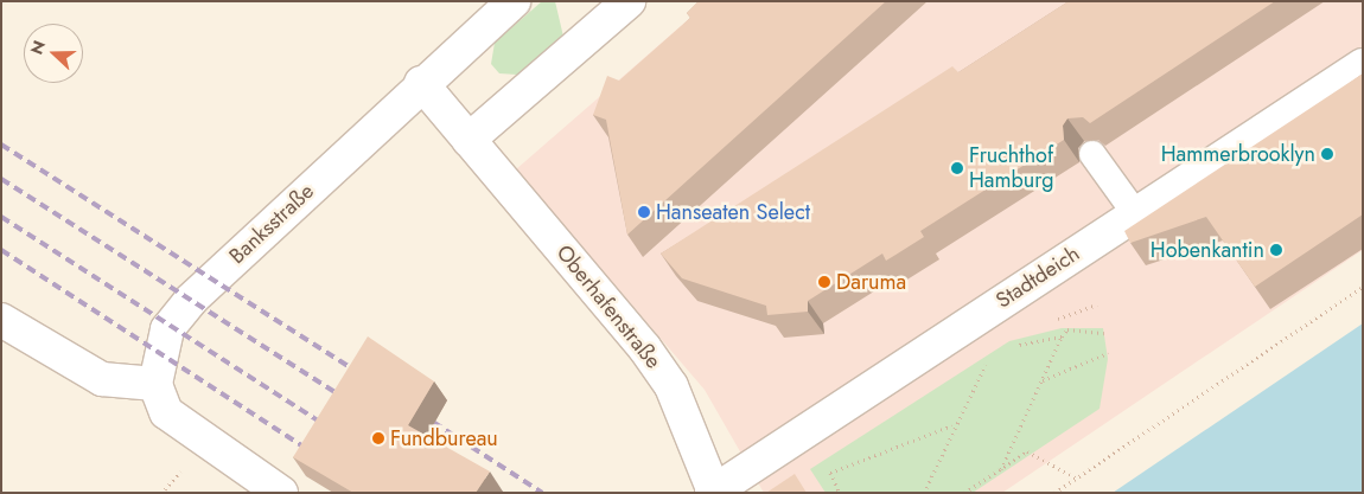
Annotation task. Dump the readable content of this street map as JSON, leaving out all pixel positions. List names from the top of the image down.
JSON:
{
  "streets": {
    "street": ["Banksstraße", "Stadtdeich", "Oberhafenstraße"]
  },
  "crossings": [
    ["Stadtdeich", "Oberhafenstraße"]
  ],
  "places": [
    "Hammerbrooklyn",
    "Fruchthof Hamburg",
    "Hanseaten Select",
    "Hobenkantin",
    "Daruma",
    "Fundbureau"
  ],
  "north": "left"
}
